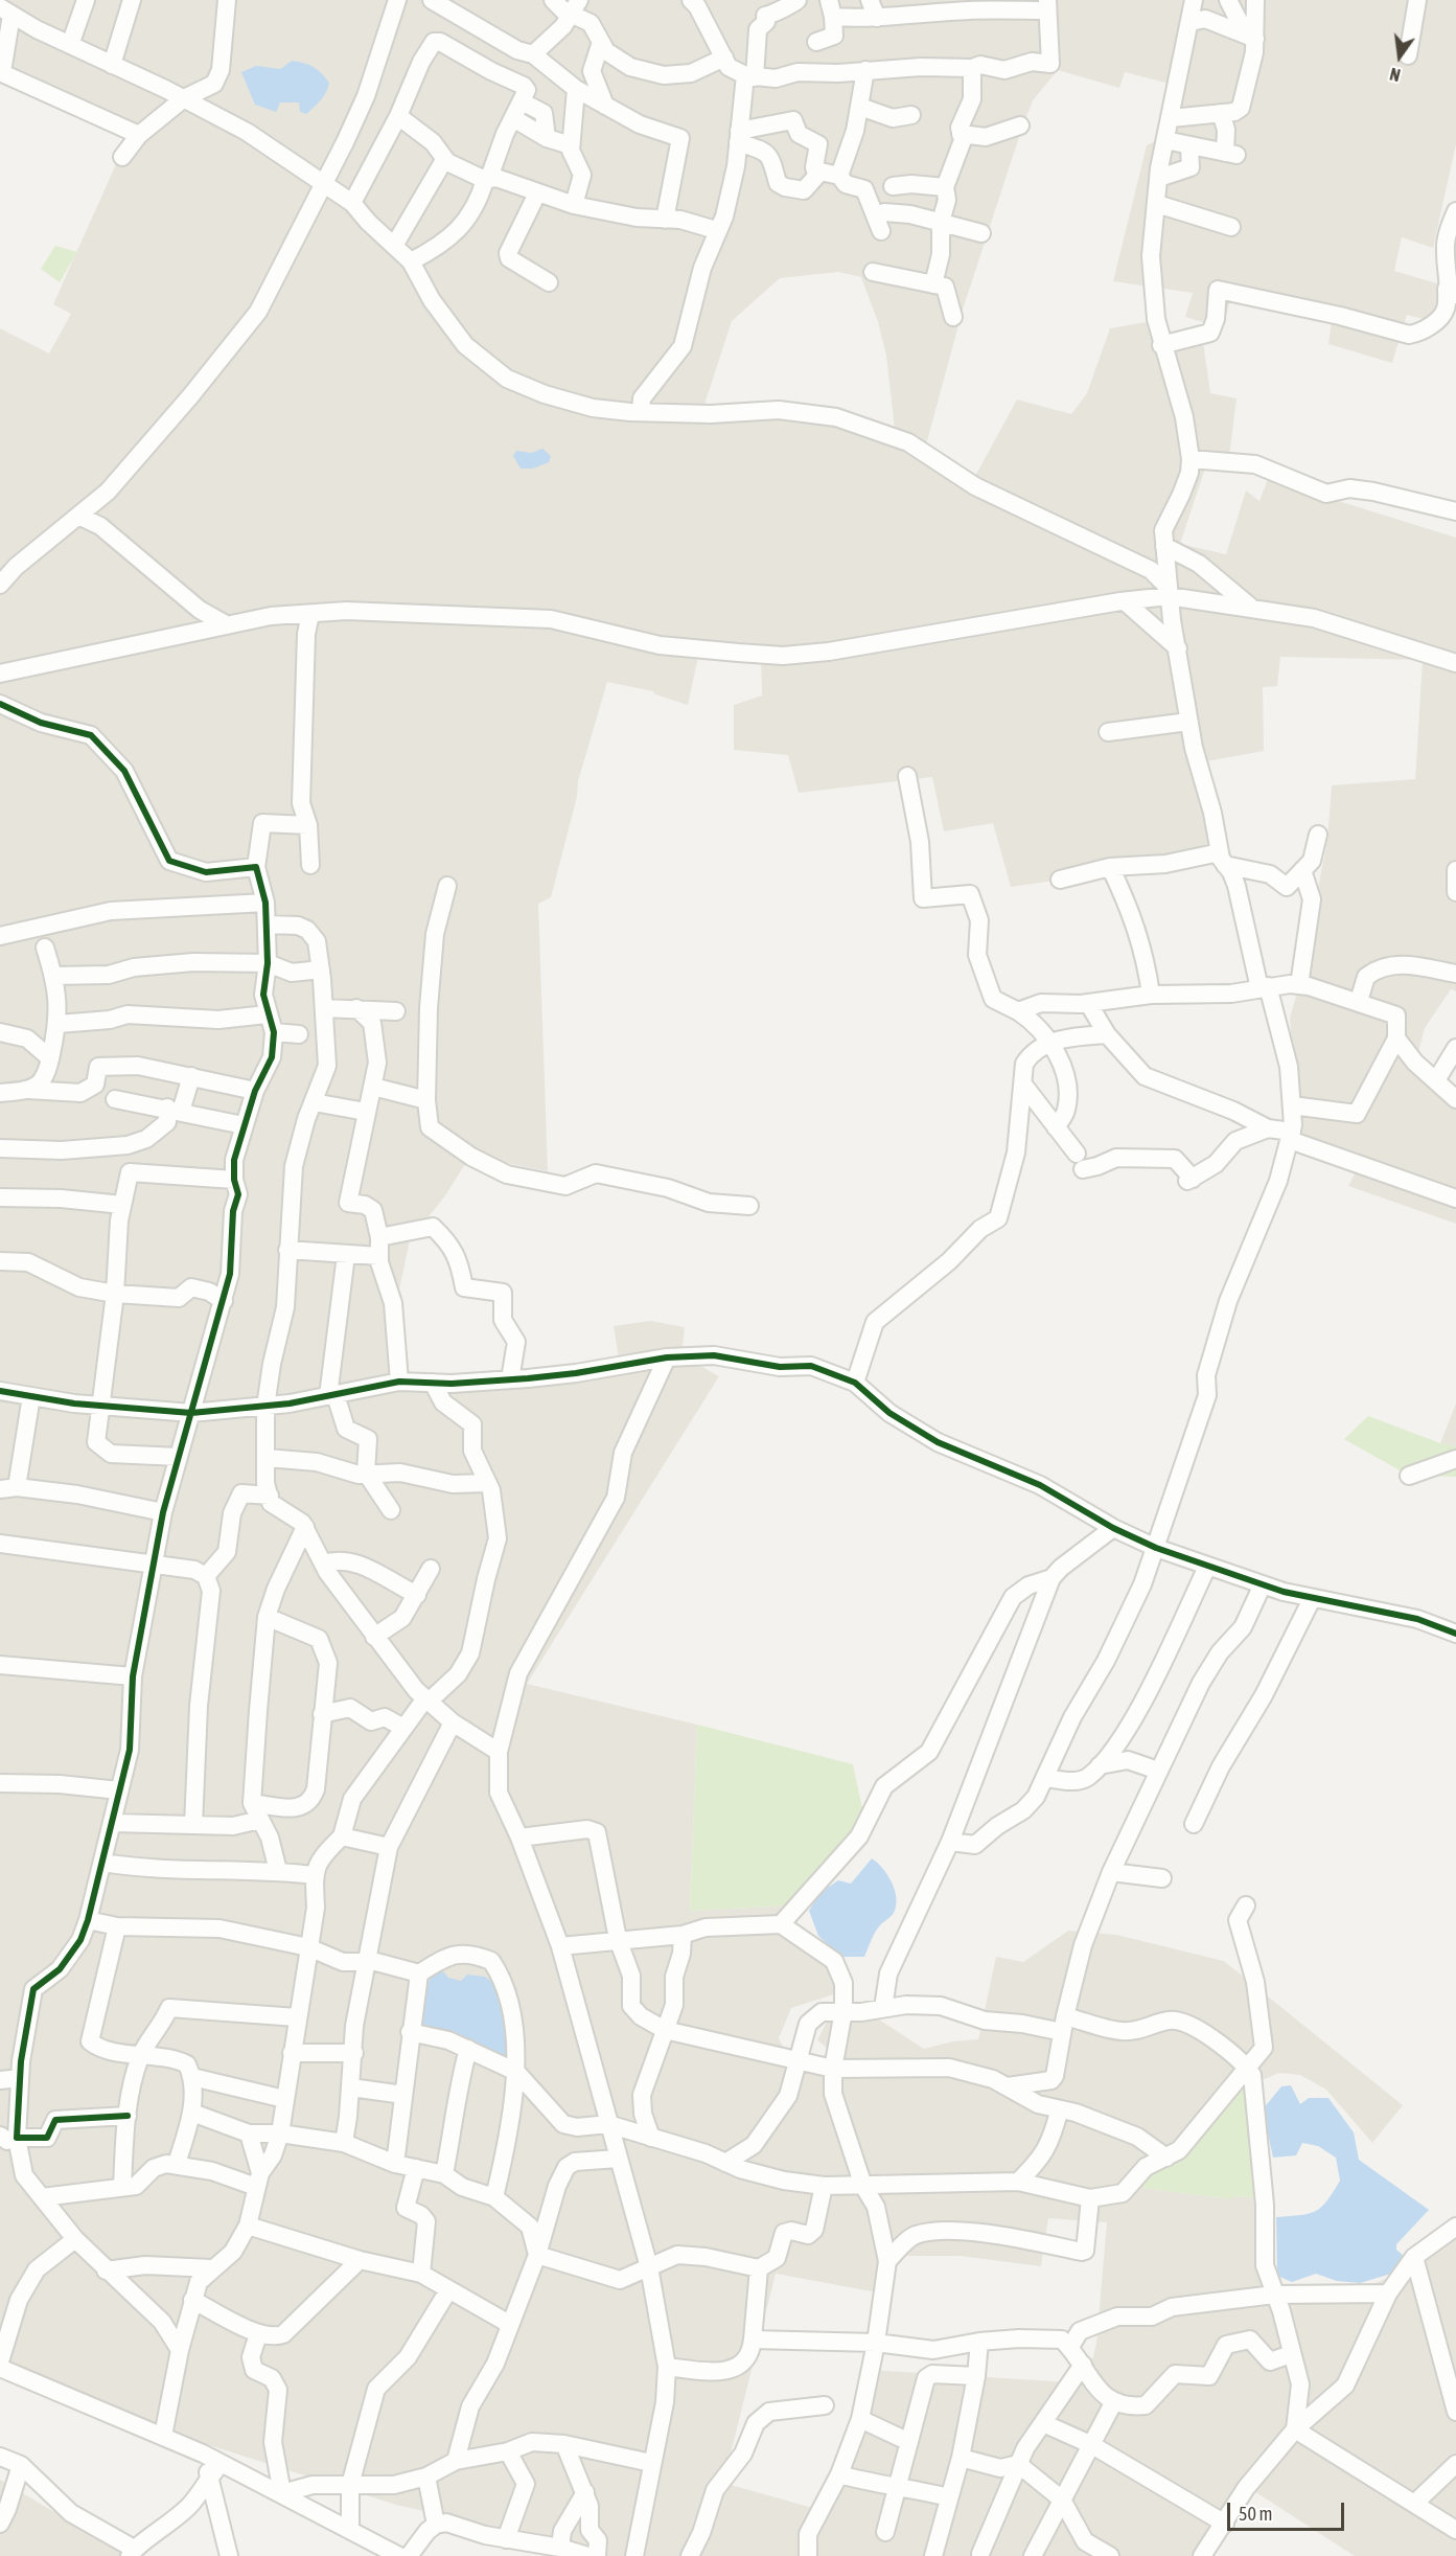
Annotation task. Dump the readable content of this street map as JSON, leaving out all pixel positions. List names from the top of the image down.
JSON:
{
  "scale_bar": "50 m",
  "north": "bottom"
}
